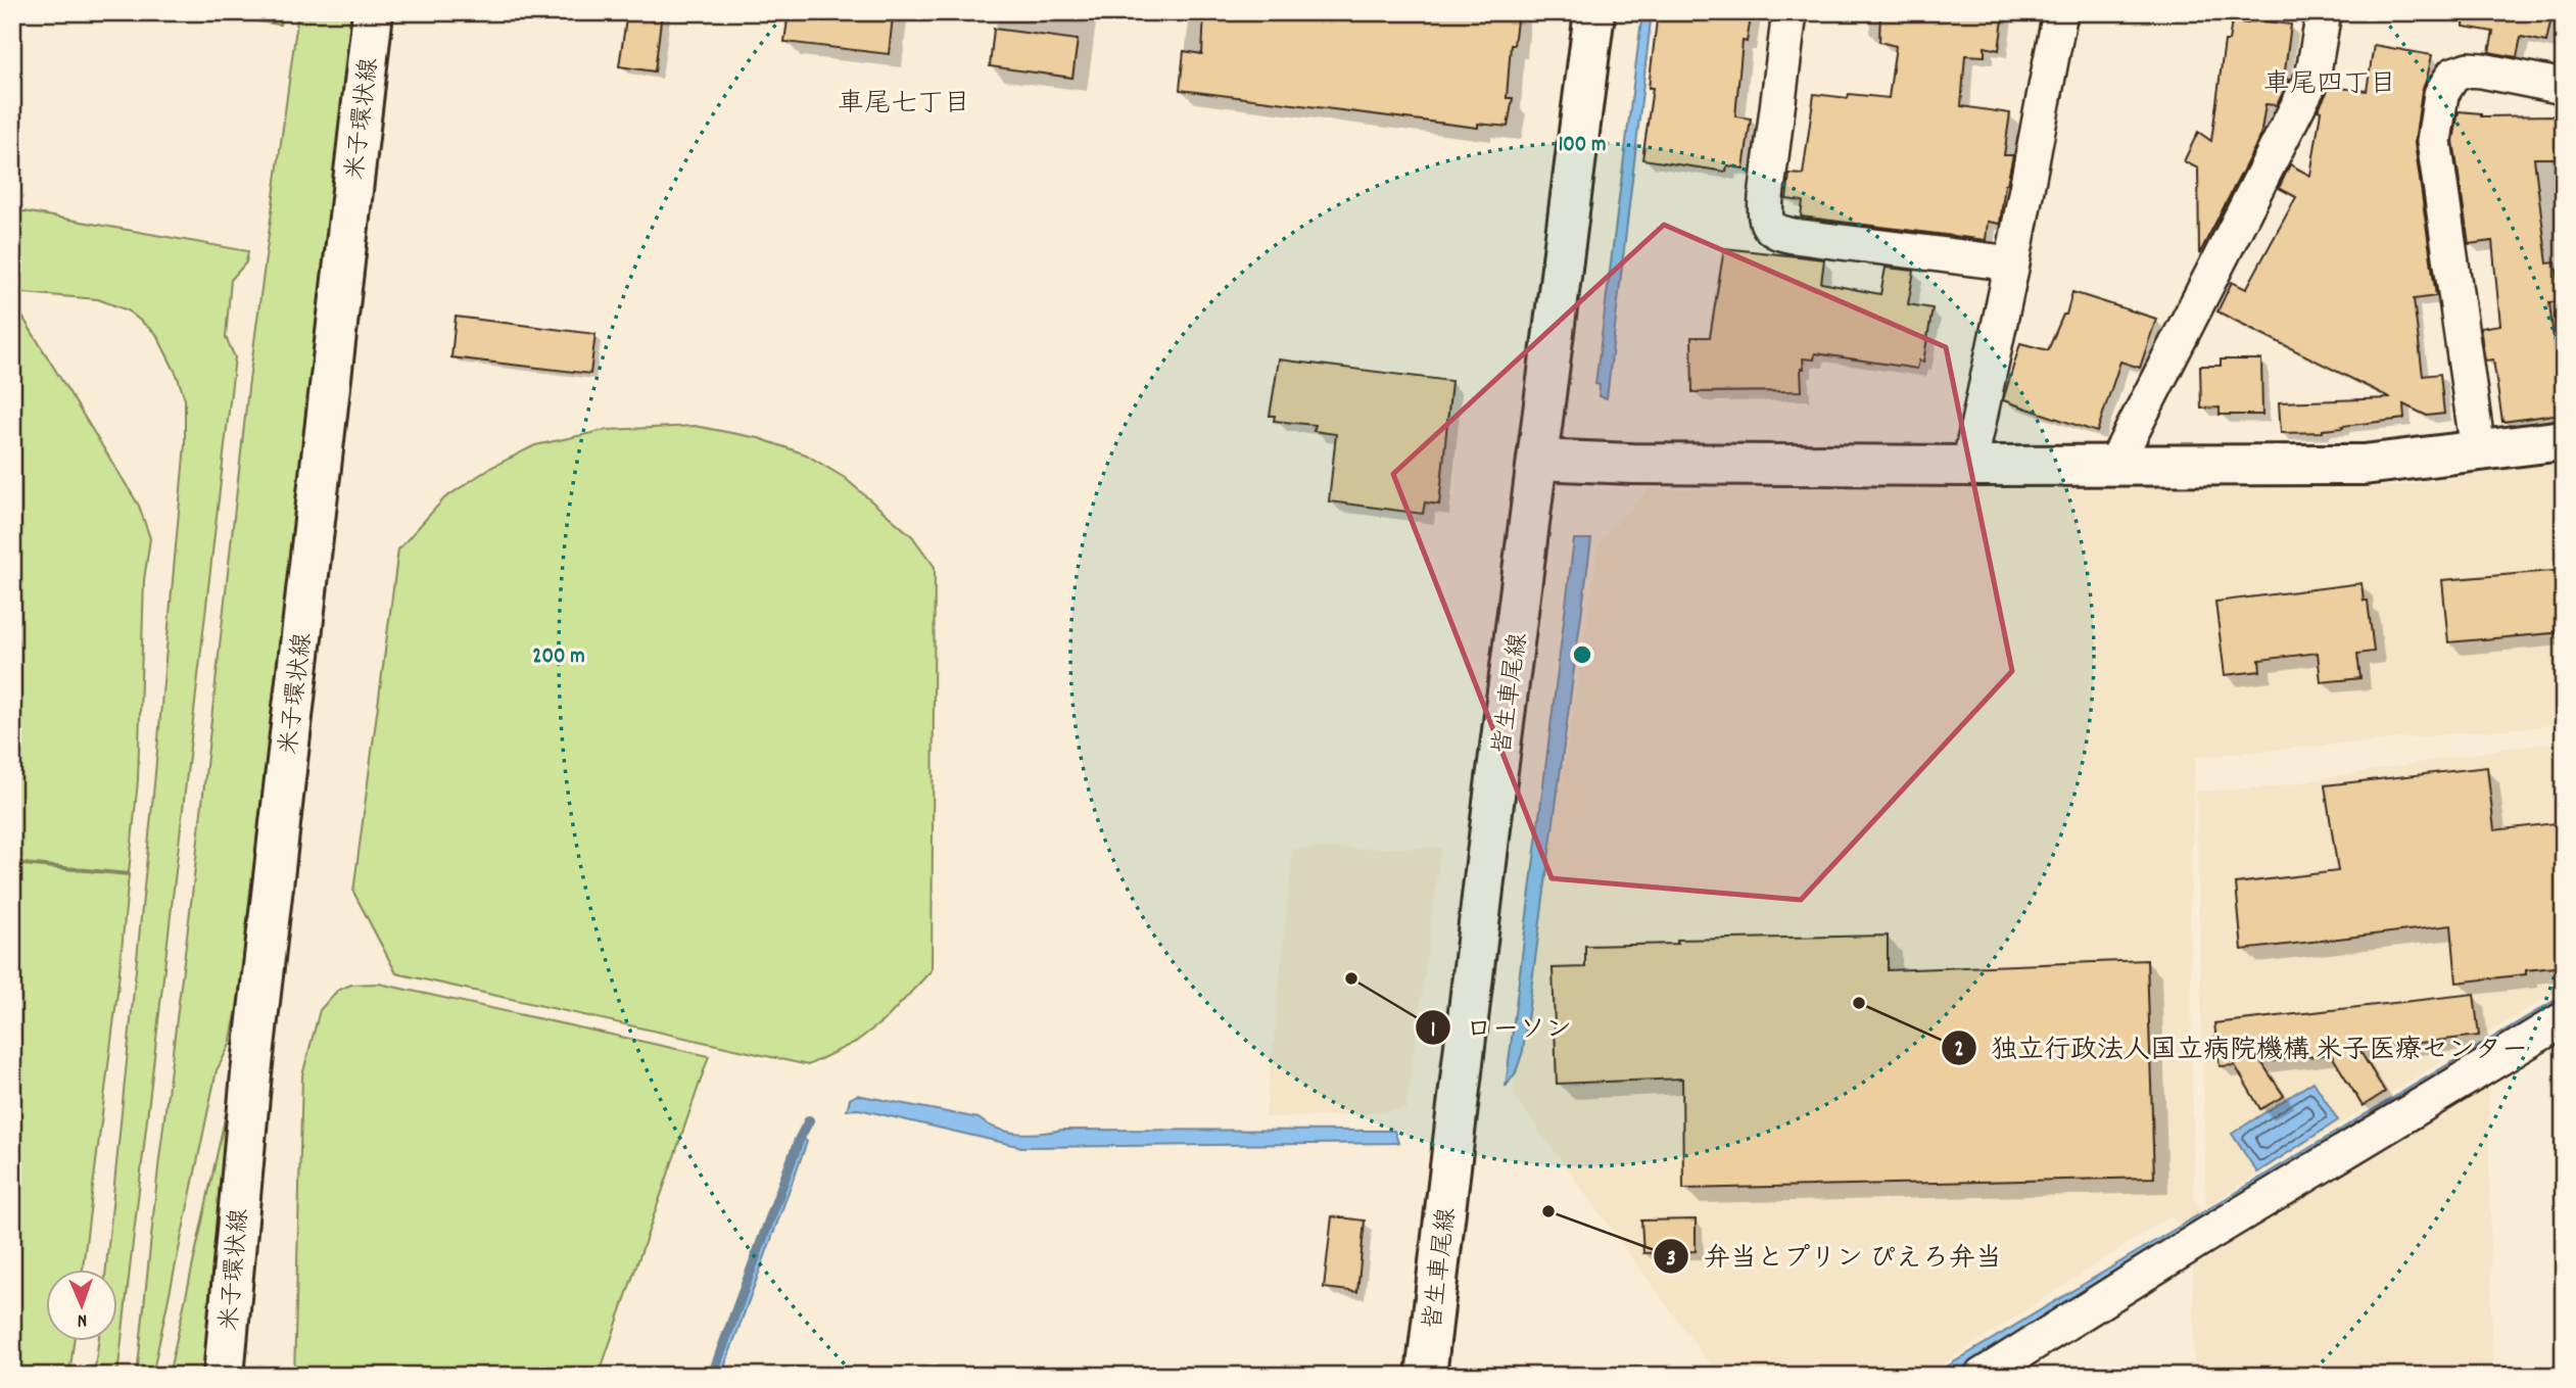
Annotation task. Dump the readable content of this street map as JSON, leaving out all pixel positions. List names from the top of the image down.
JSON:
{
  "streets": {
    "main road": ["米子環状線", "皆生車尾線"]
  },
  "districts": ["車尾四丁目", "車尾七丁目"],
  "places": ["ローソン", "独立行政法人国立病院機構 米子医療センター", "弁当とプリン ぴえろ弁当"],
  "north": "bottom",
  "rings": ["100 m", "200 m"]
}
